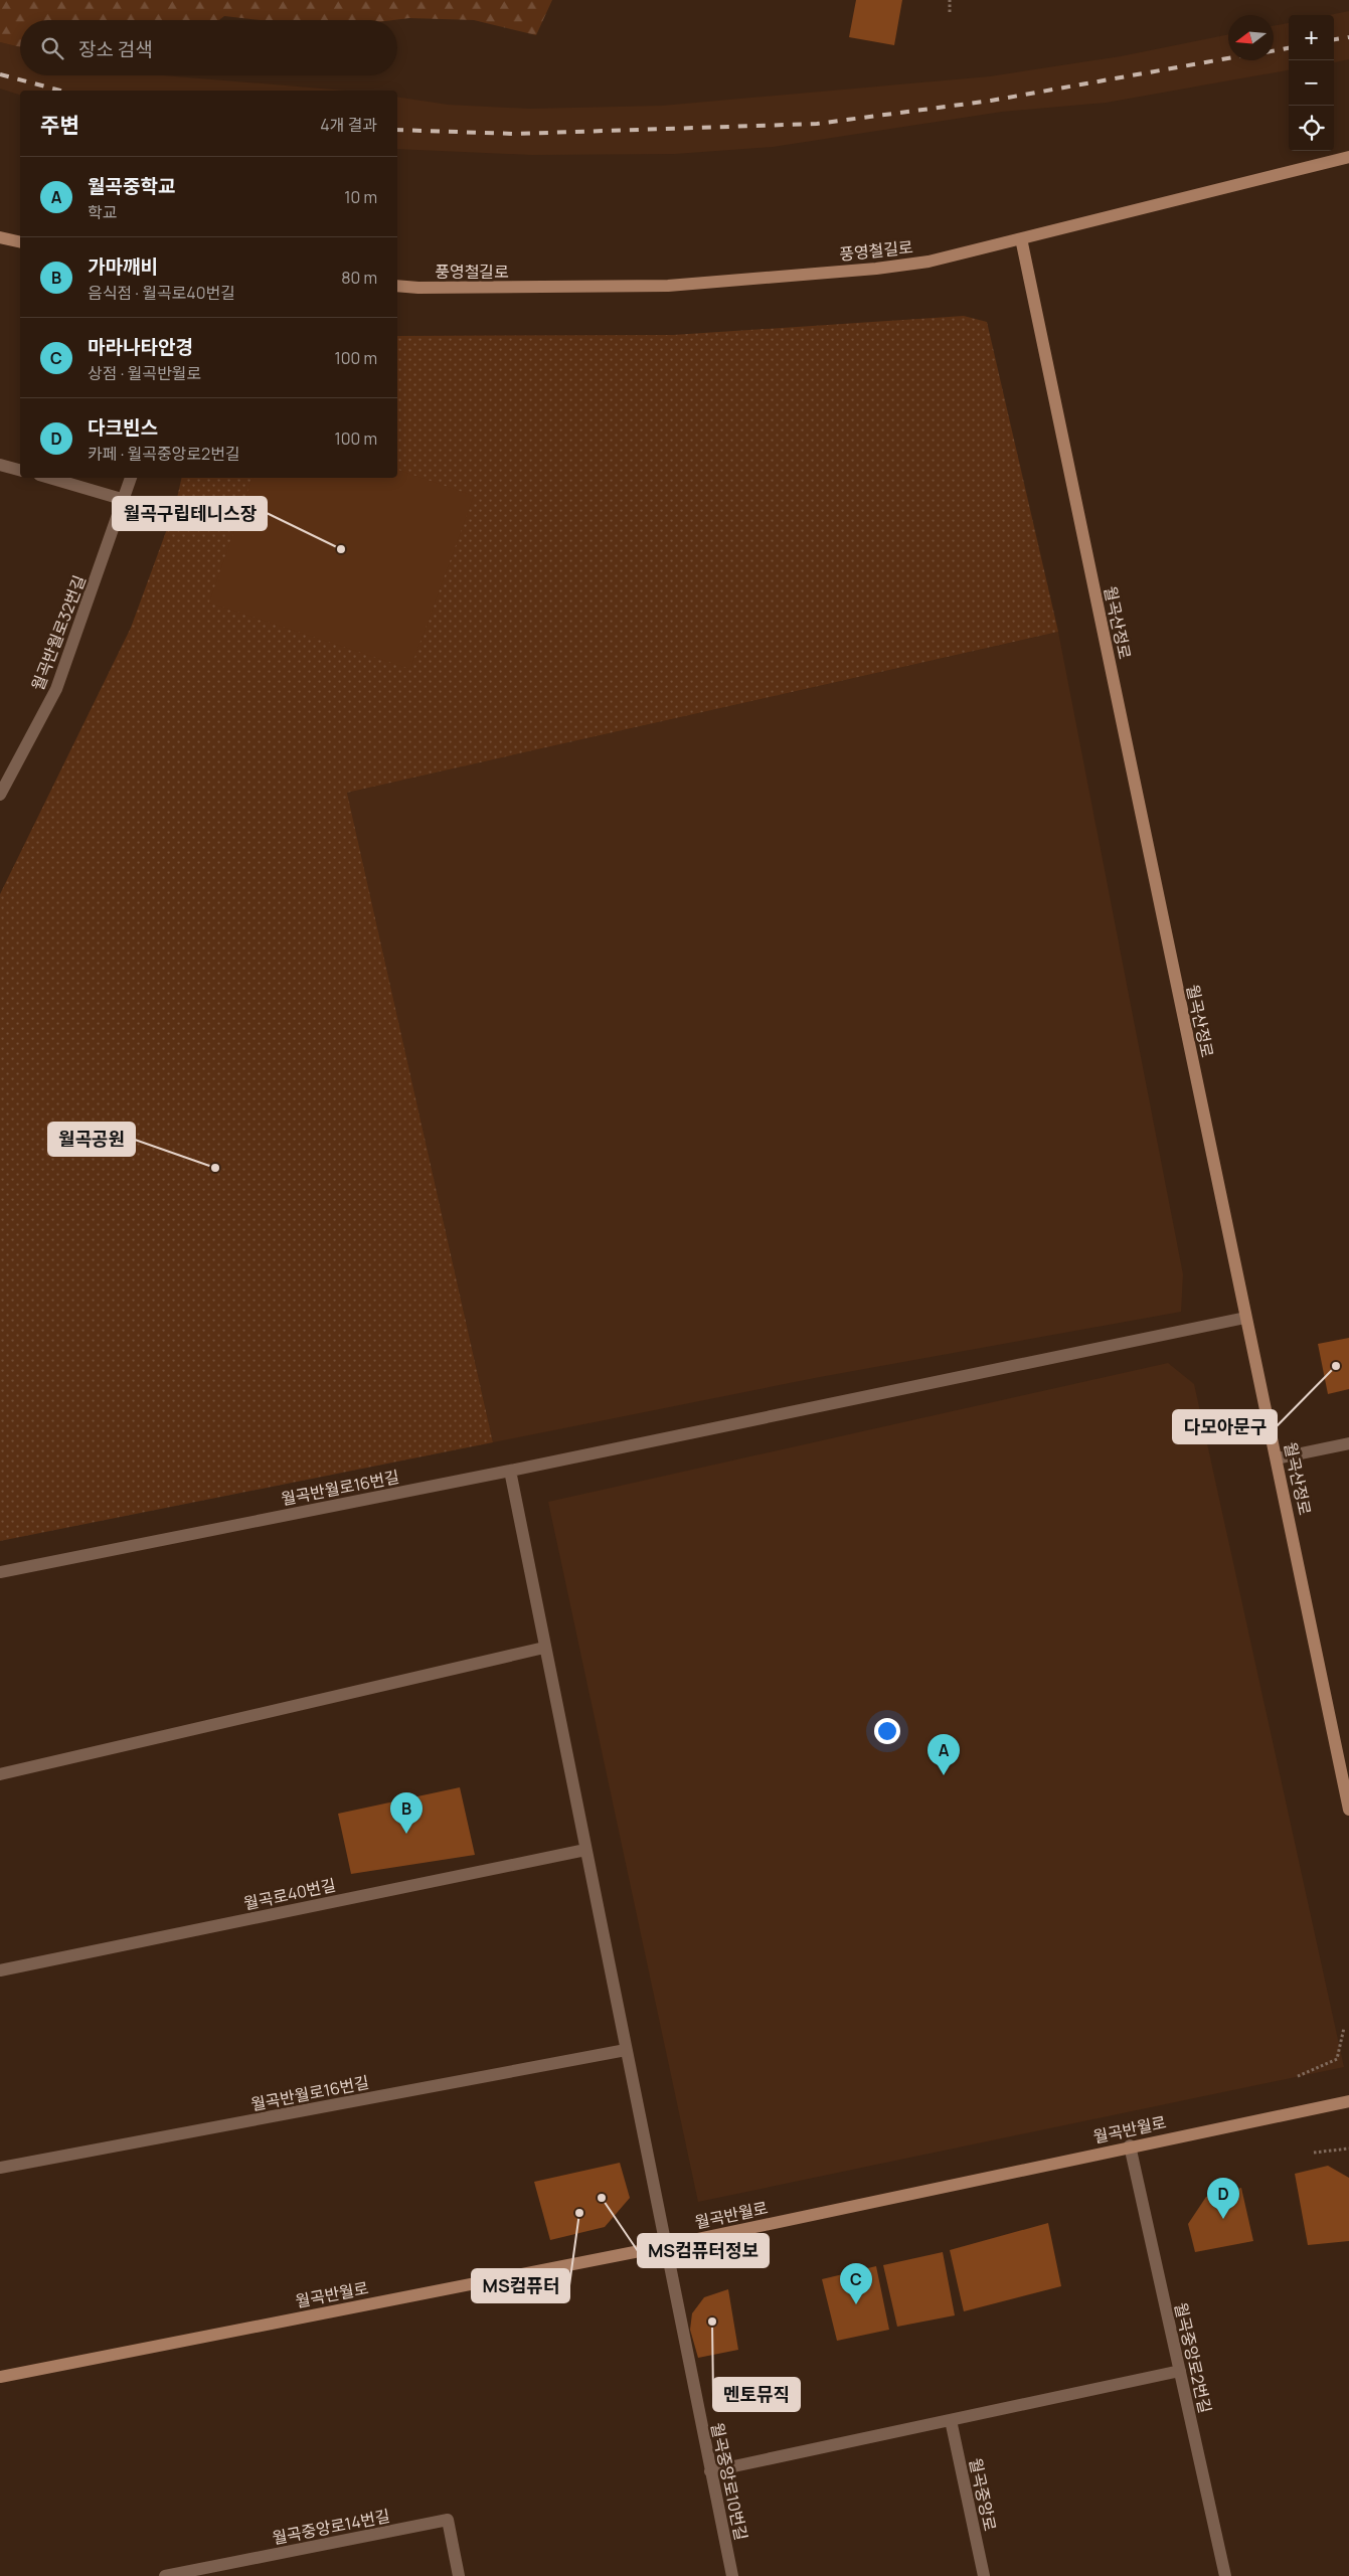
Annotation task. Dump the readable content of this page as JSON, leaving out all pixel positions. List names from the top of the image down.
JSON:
{
  "streets": {
    "street": [
      "풍영철길로",
      "월곡산정로",
      "월곡반월로32번길",
      "월곡반월로16번길",
      "월곡로40번길",
      "월곡반월로",
      "월곡중앙로2번길",
      "월곡중앙로10번길",
      "월곡중앙로",
      "월곡중앙로14번길"
    ]
  },
  "crossings": [
    ["풍영철길로", "월곡산정로"],
    ["월곡산정로", "월곡반월로16번길"],
    ["월곡반월로", "월곡중앙로2번길"],
    ["월곡반월로", "월곡중앙로10번길"]
  ],
  "places": [
    "월곡구립테니스장",
    "월곡공원",
    "다모아문구",
    "MS컴퓨터정보",
    "MS컴퓨터",
    "멘토뮤직"
  ],
  "north": "left",
  "page": {
    "map_buttons": ["+", "−"],
    "search": "장소 검색",
    "heading": ["주변", "4개 결과"],
    "list": [
      {
        "mark": "A",
        "name": "월곡중학교",
        "note": "학교",
        "value": "10 m"
      },
      {
        "mark": "B",
        "name": "가마깨비",
        "note": "음식점 · 월곡로40번길",
        "value": "80 m"
      },
      {
        "mark": "C",
        "name": "마라나타안경",
        "note": "상점 · 월곡반월로",
        "value": "100 m"
      },
      {
        "mark": "D",
        "name": "다크빈스",
        "note": "카페 · 월곡중앙로2번길",
        "value": "100 m"
      }
    ],
    "pins": [
      "A",
      "B",
      "D",
      "C"
    ]
  }
}
